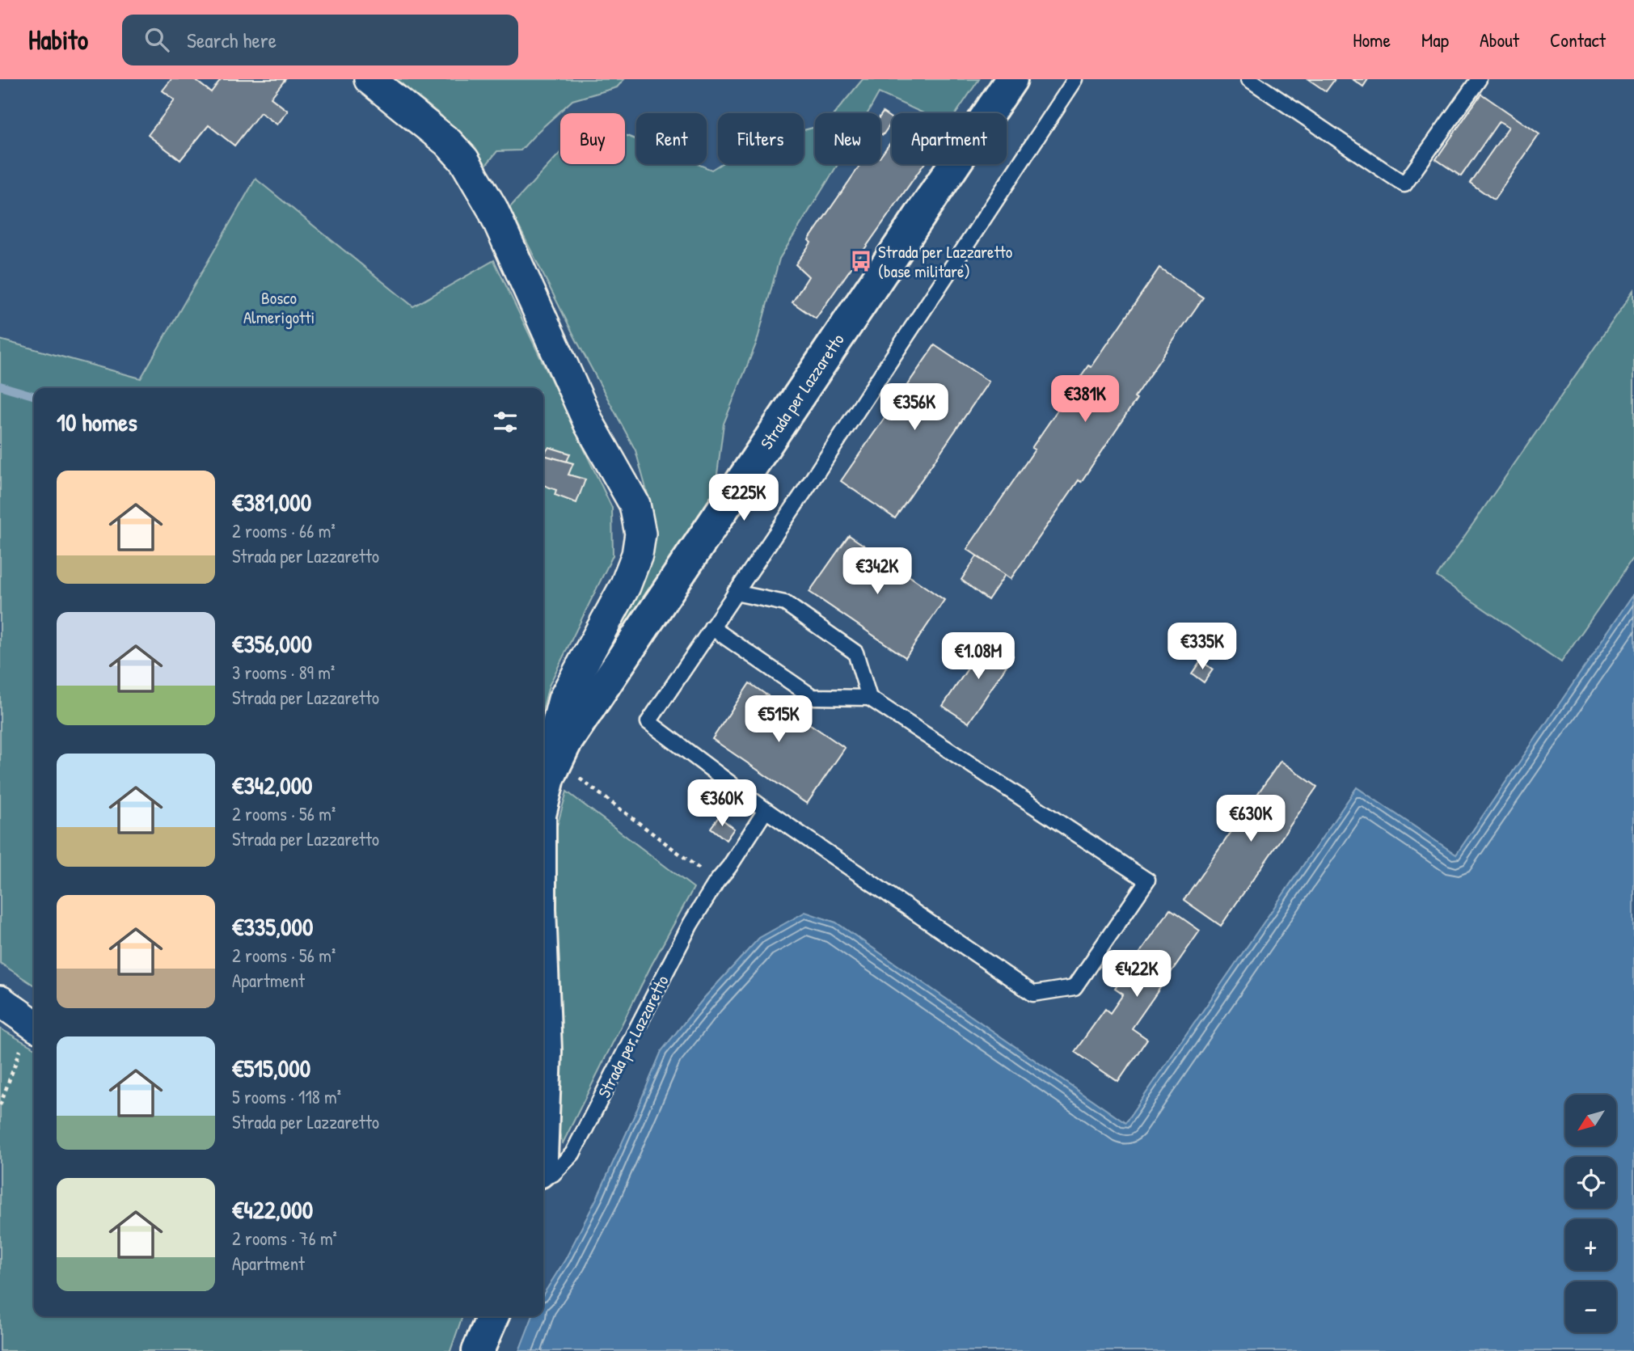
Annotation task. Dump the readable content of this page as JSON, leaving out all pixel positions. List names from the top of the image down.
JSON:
{
  "streets": {
    "main road": ["Strada per Lazzaretto"]
  },
  "parks": ["Bosco Almerigotti"],
  "places": {
    "bus stop": ["Strada per Lazzaretto (base militare)"]
  },
  "north": "bottom left",
  "page": {
    "header": "Habito",
    "search": "Search here",
    "nav": [
      "Home",
      "Map",
      "About",
      "Contact"
    ],
    "chip": [
      "Buy",
      "Rent",
      "Filters",
      "New",
      "Apartment"
    ],
    "price": [
      "€381K",
      "€356K",
      "€225K",
      "€342K",
      "€335K",
      "€1.08M",
      "€515K",
      "€360K",
      "€630K",
      "€422K"
    ],
    "heading": "10 homes",
    "list": [
      {
        "name": "€381,000",
        "note": "2 rooms · 66 m² · Strada per Lazzaretto"
      },
      {
        "name": "€356,000",
        "note": "3 rooms · 89 m² · Strada per Lazzaretto"
      },
      {
        "name": "€342,000",
        "note": "2 rooms · 56 m² · Strada per Lazzaretto"
      },
      {
        "name": "€335,000",
        "note": "2 rooms · 56 m² · Apartment"
      },
      {
        "name": "€515,000",
        "note": "5 rooms · 118 m² · Strada per Lazzaretto"
      },
      {
        "name": "€422,000",
        "note": "2 rooms · 76 m² · Apartment"
      }
    ],
    "map_buttons": ["+", "−"]
  }
}
